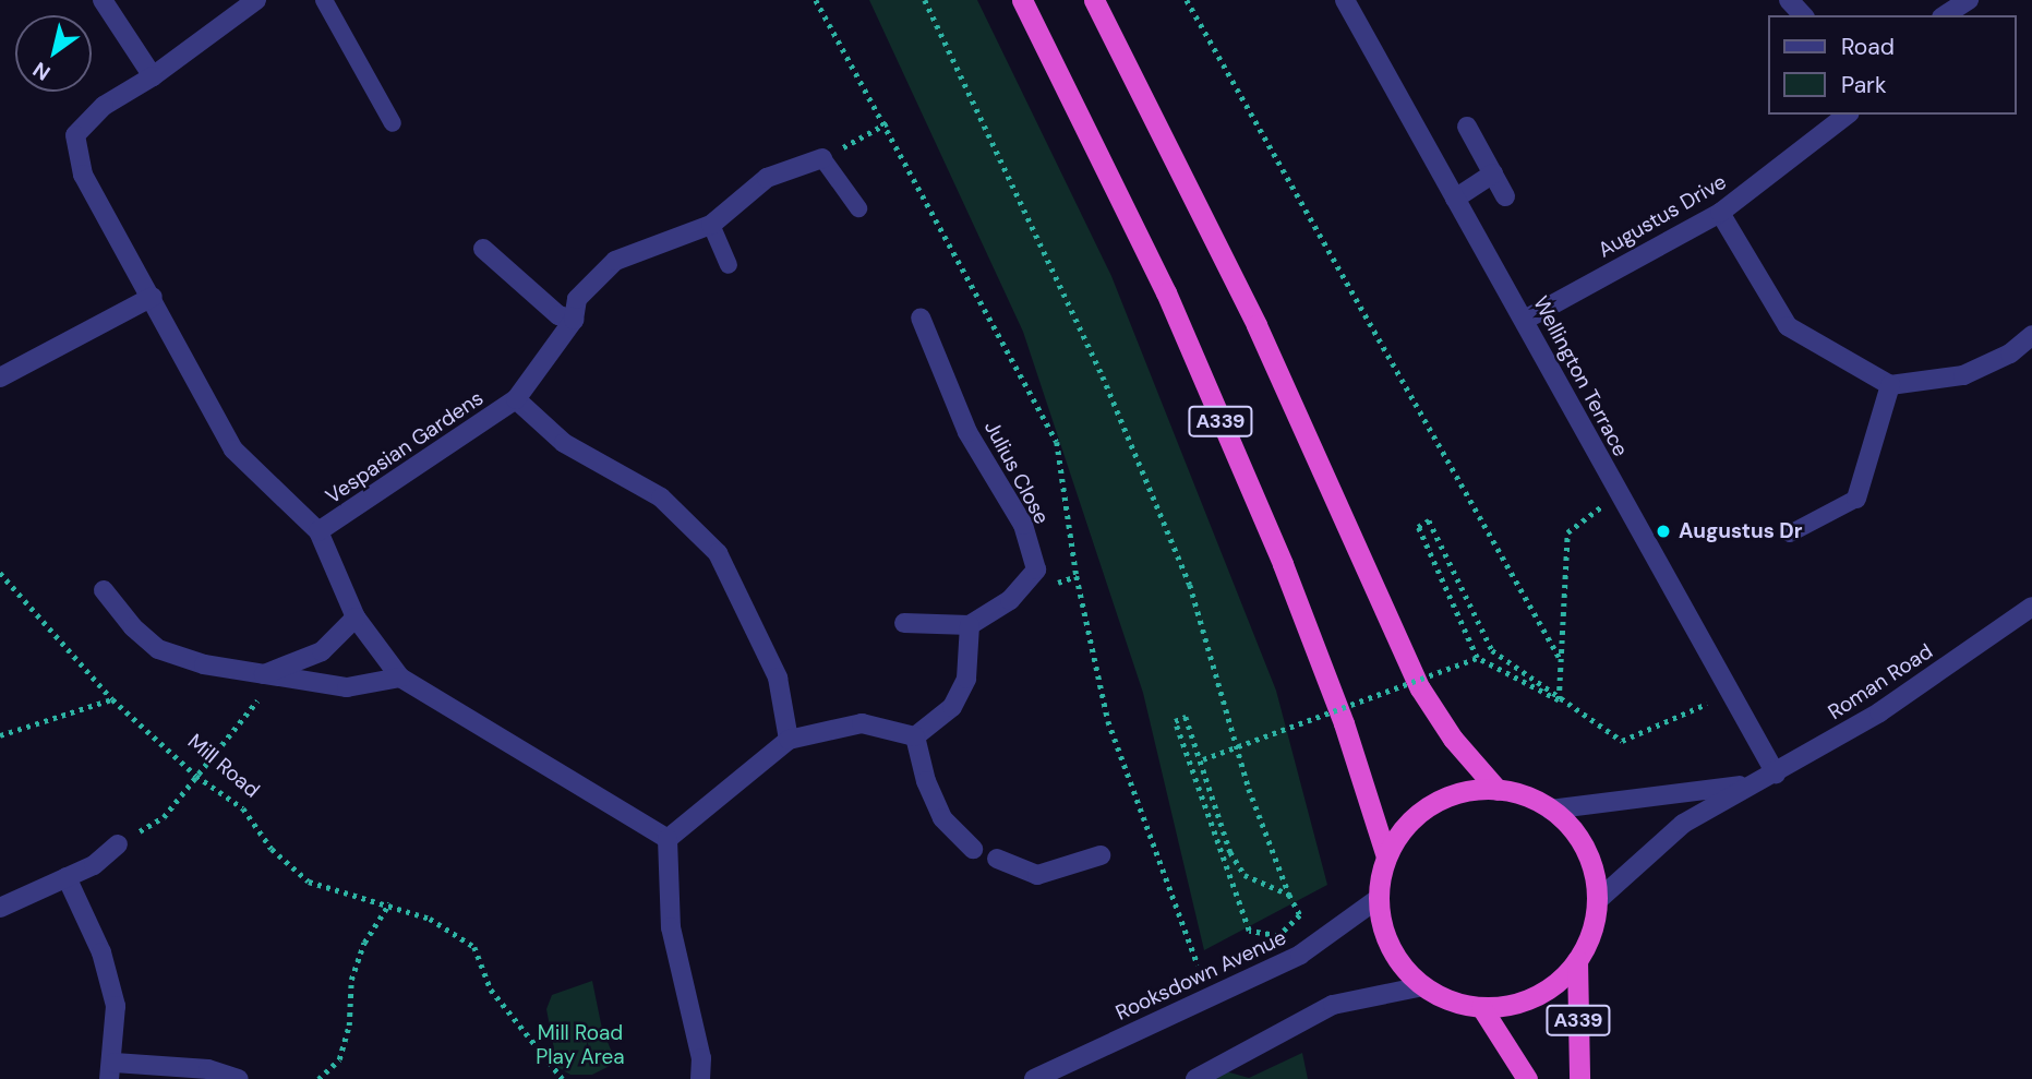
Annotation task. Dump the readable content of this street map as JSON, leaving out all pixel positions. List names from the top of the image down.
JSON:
{
  "streets": {
    "highway": ["A339"],
    "street": [
      "Augustus Drive",
      "Wellington Terrace",
      "Vespasian Gardens",
      "Julius Close",
      "Roman Road",
      "Rooksdown Avenue"
    ],
    "path": ["Mill Road"]
  },
  "crossings": [
    ["Augustus Drive", "Wellington Terrace"],
    ["Wellington Terrace", "Roman Road"],
    ["A339", "Roman Road"],
    ["A339", "Rooksdown Avenue"],
    ["Roman Road", "Rooksdown Avenue"]
  ],
  "parks": ["Mill Road Play Area"],
  "places": ["Augustus Dr"],
  "legend": ["Road", "Park"],
  "north": "bottom left"
}
